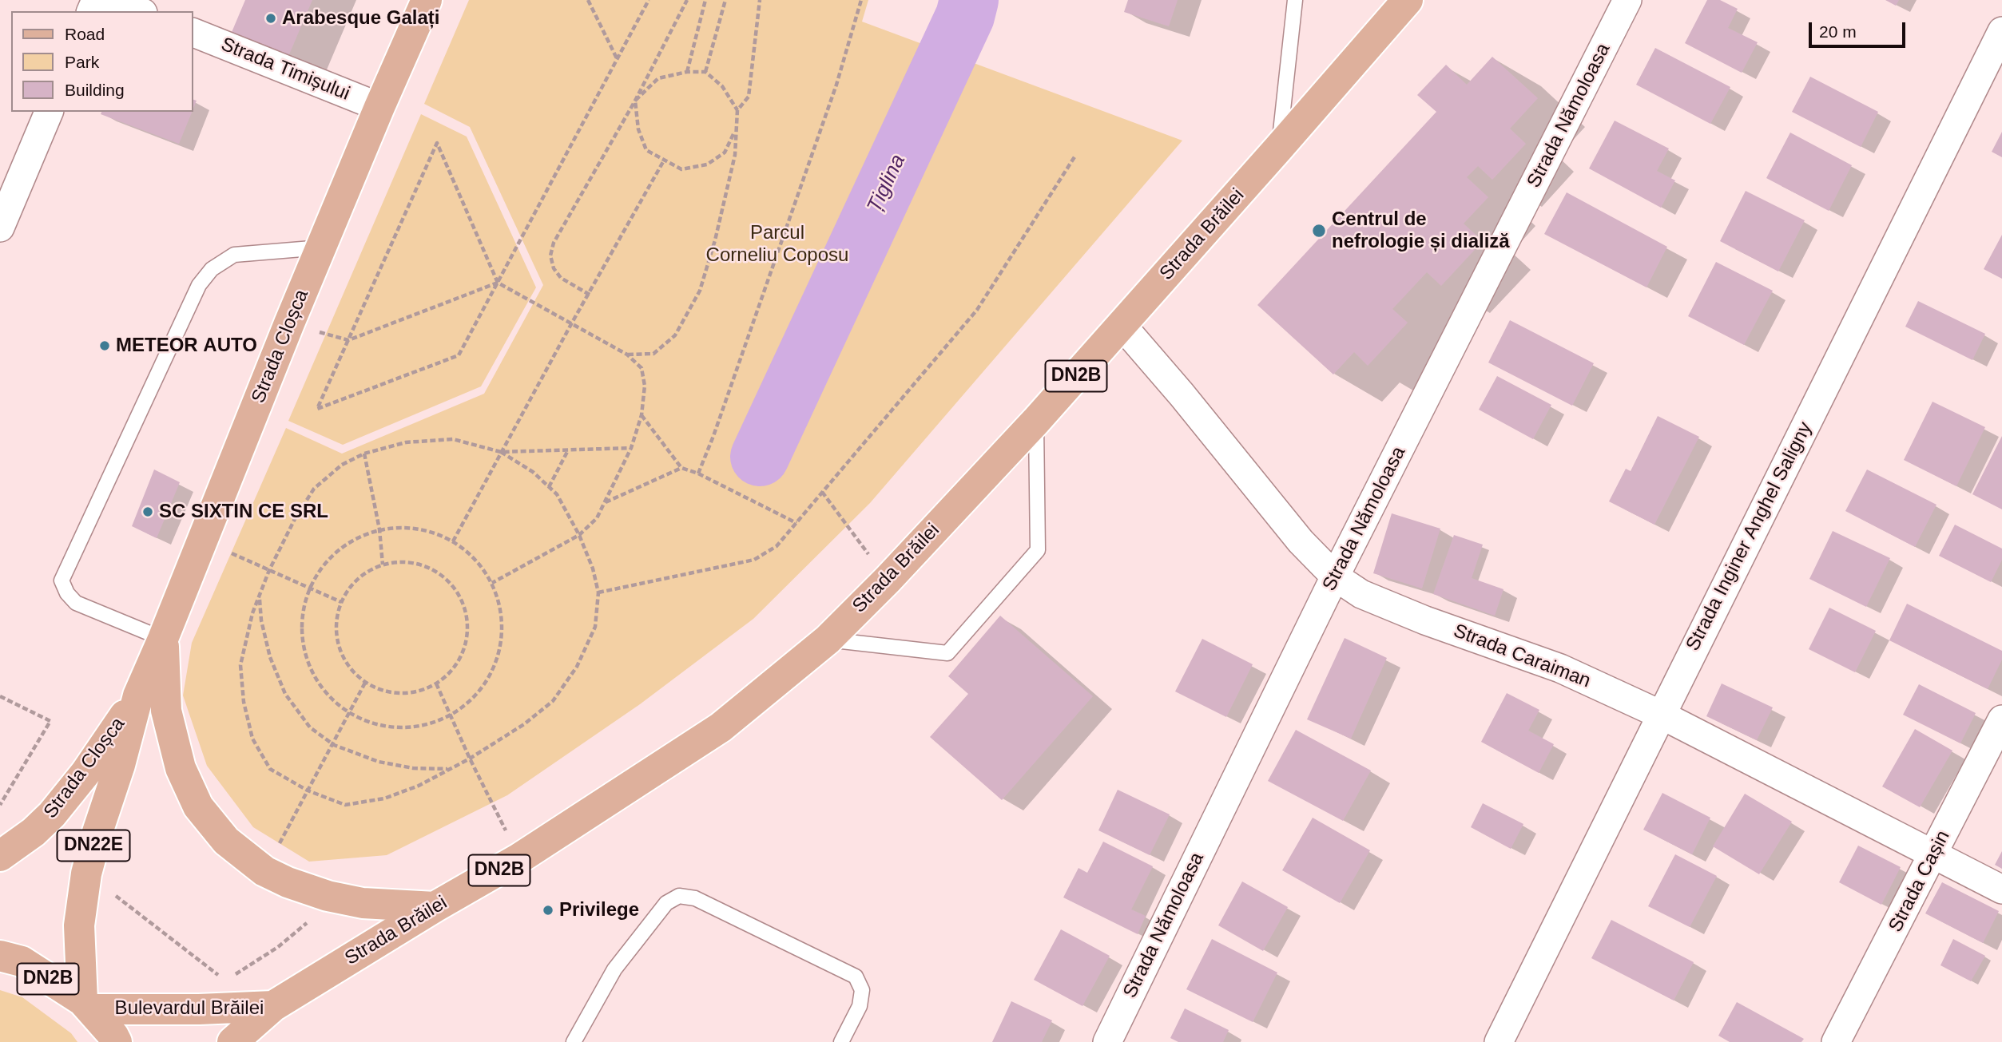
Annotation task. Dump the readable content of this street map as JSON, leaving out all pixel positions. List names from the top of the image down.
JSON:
{
  "streets": {
    "main road": [
      "Strada Brăilei",
      "Strada Cloșca",
      "DN2B",
      "DN22E",
      "Bulevardul Brăilei"
    ],
    "street": [
      "Strada Timișului",
      "Strada Nămoloasa",
      "Strada Inginer Anghel Saligny",
      "Strada Caraiman",
      "Strada Cașin"
    ]
  },
  "crossings": [
    ["Strada Timișului", "Strada Cloșca"],
    ["Strada Nămoloasa", "Strada Caraiman"],
    ["Strada Brăilei", "Strada Caraiman"],
    ["Strada Brăilei", "Bulevardul Brăilei"],
    ["Strada Cloșca", "DN2B"],
    ["Strada Cloșca", "Bulevardul Brăilei"],
    ["DN2B", "Bulevardul Brăilei"],
    ["Strada Inginer Anghel Saligny", "Strada Caraiman"],
    ["Strada Caraiman", "Strada Cașin"]
  ],
  "water": ["Țiglina"],
  "parks": ["Parcul Corneliu Coposu"],
  "places": [
    "Arabesque Galați",
    "Centrul de nefrologie și dializă",
    "METEOR AUTO",
    "SC SIXTIN CE SRL",
    "Privilege"
  ],
  "legend": ["Road", "Park", "Building"],
  "scale_bar": "20 m"
}
